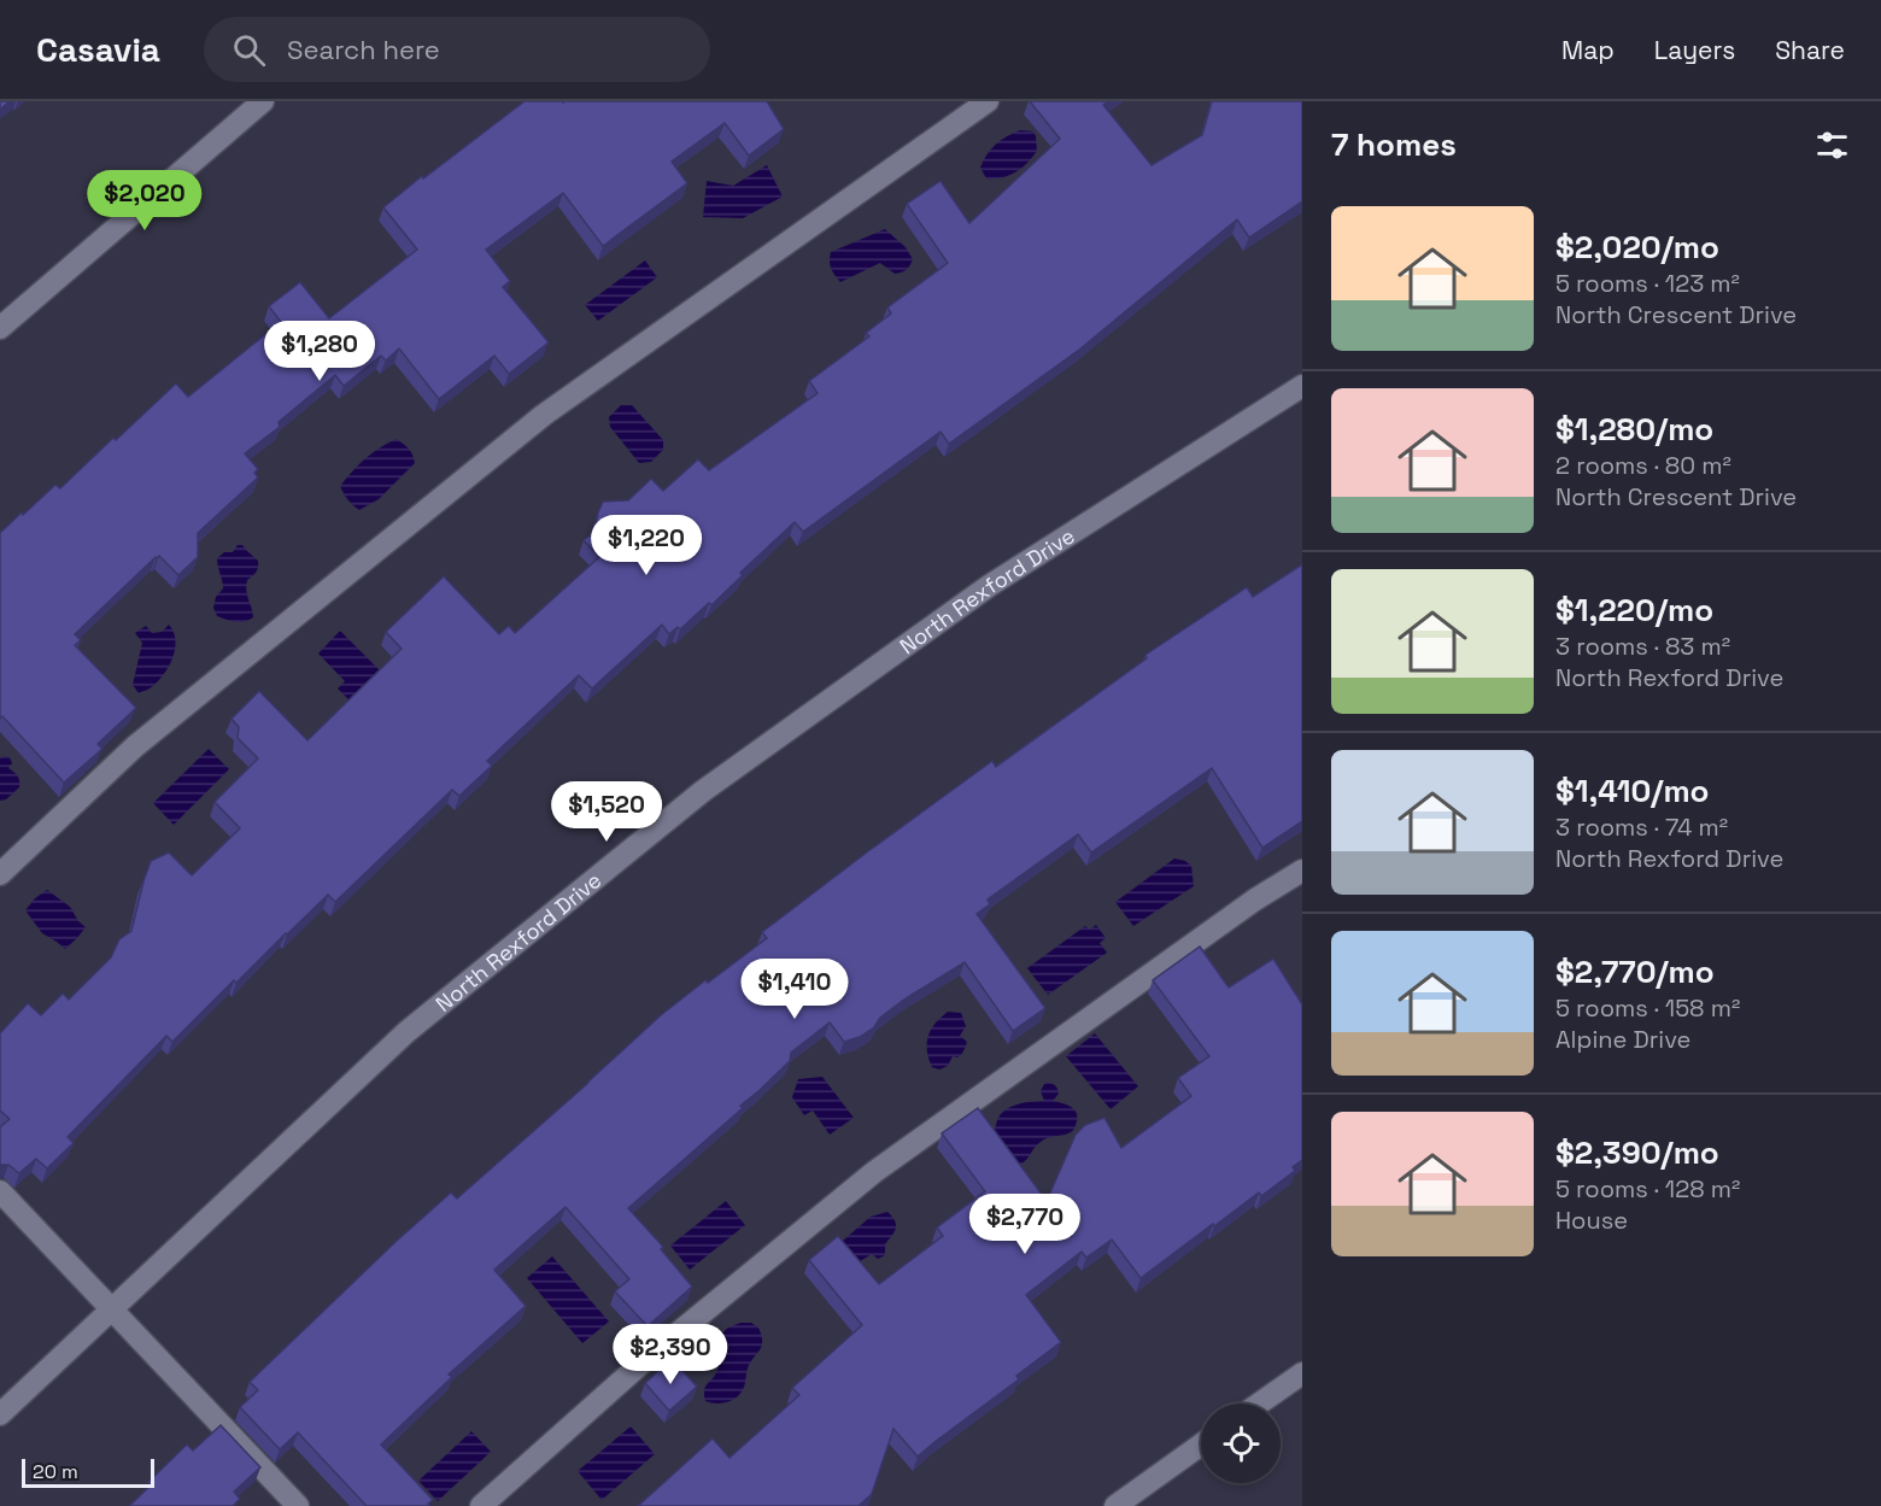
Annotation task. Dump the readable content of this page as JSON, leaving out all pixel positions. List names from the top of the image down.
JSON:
{
  "streets": {
    "street": ["North Rexford Drive"]
  },
  "scale_bar": "20 m",
  "page": {
    "header": "Casavia",
    "search": "Search here",
    "nav": ["Map", "Layers", "Share"],
    "heading": "7 homes",
    "price": [
      "$2,020",
      "$1,280",
      "$1,220",
      "$1,520",
      "$1,410",
      "$2,770",
      "$2,390"
    ],
    "list": [
      {
        "name": "$2,020/mo",
        "note": "5 rooms · 123 m² · North Crescent Drive"
      },
      {
        "name": "$1,280/mo",
        "note": "2 rooms · 80 m² · North Crescent Drive"
      },
      {
        "name": "$1,220/mo",
        "note": "3 rooms · 83 m² · North Rexford Drive"
      },
      {
        "name": "$1,410/mo",
        "note": "3 rooms · 74 m² · North Rexford Drive"
      },
      {
        "name": "$2,770/mo",
        "note": "5 rooms · 158 m² · Alpine Drive"
      },
      {
        "name": "$2,390/mo",
        "note": "5 rooms · 128 m² · House"
      }
    ],
    "scale": "20 m"
  }
}
